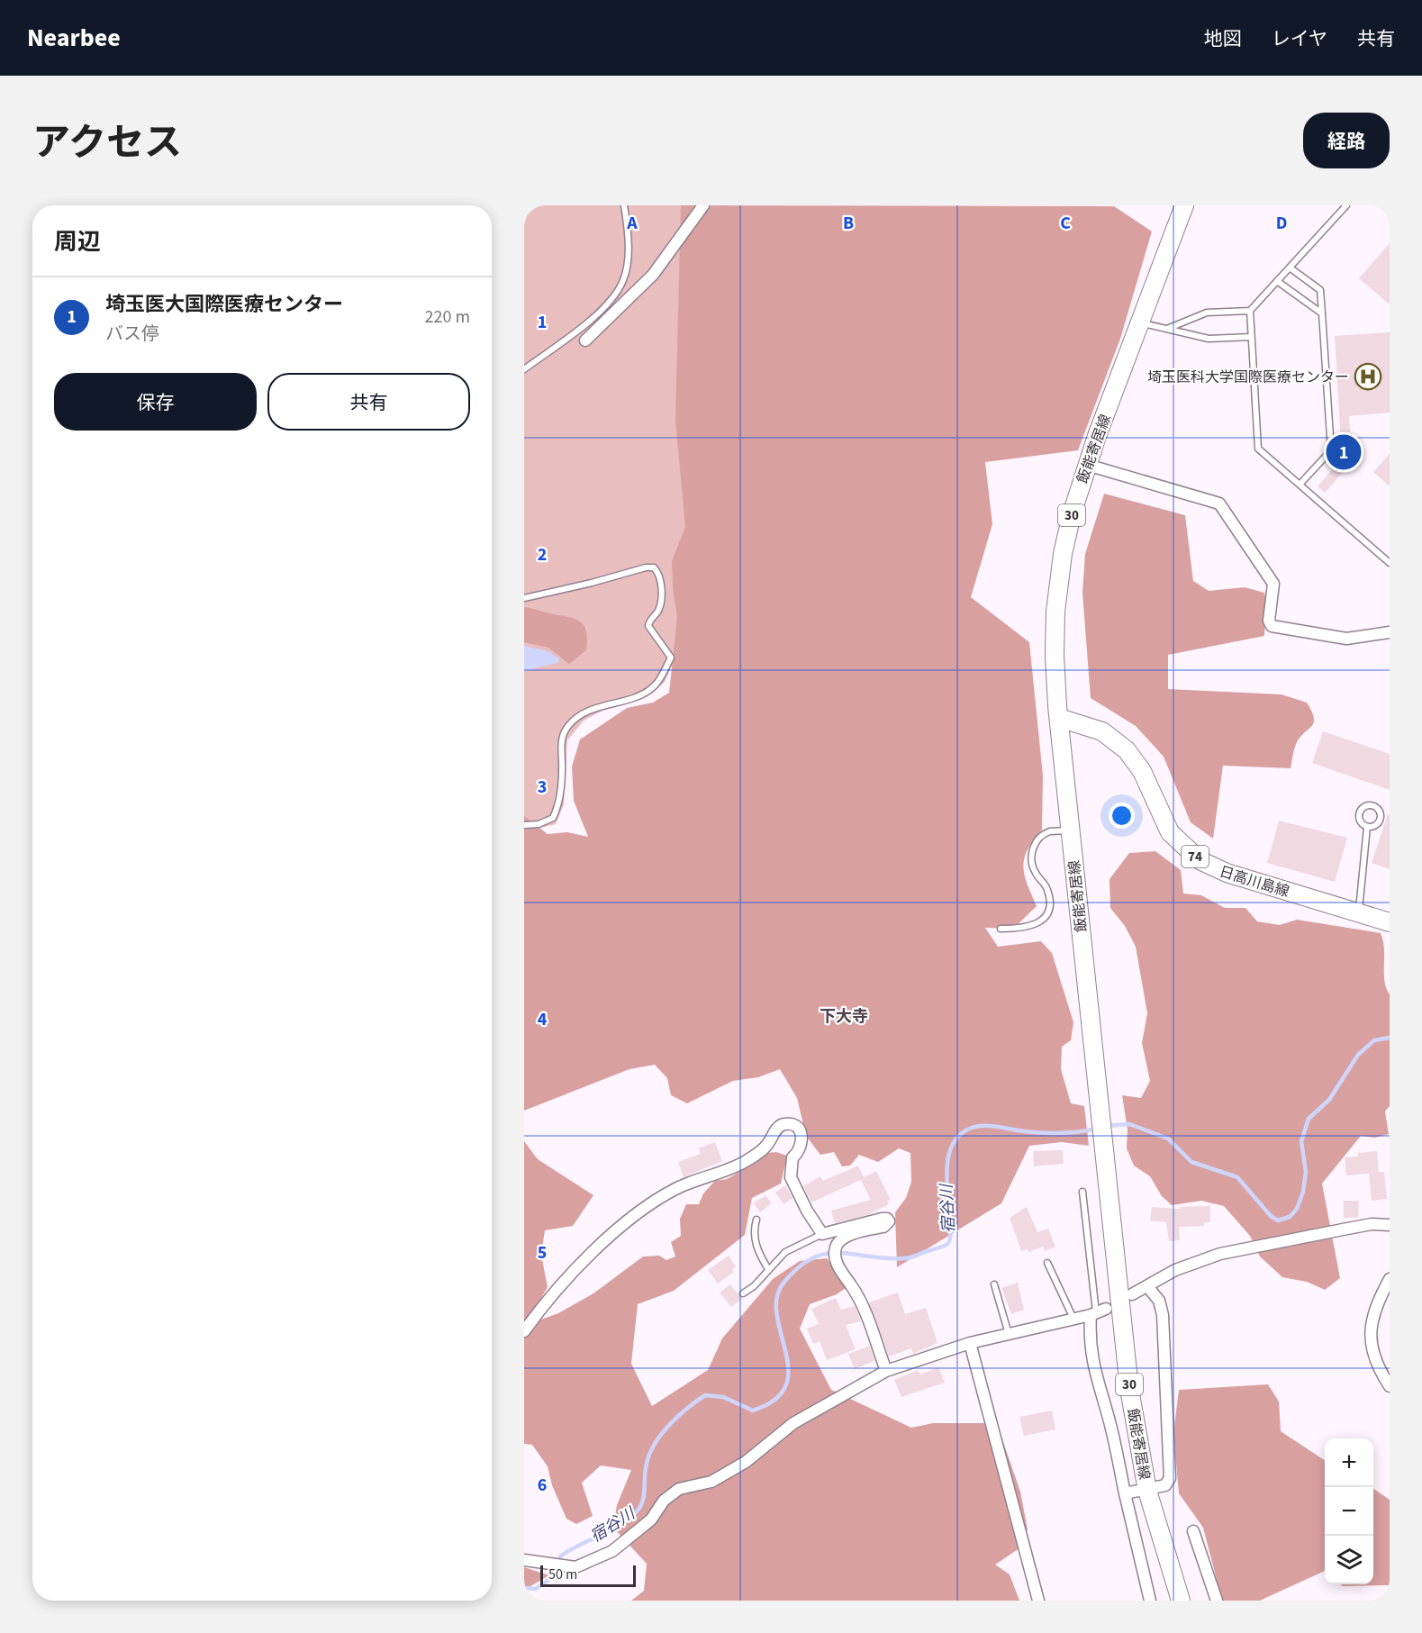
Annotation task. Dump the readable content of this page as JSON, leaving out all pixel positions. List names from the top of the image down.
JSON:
{
  "streets": {
    "main road": [
      "飯能寄居線",
      "30",
      "74",
      "日高川島線"
    ]
  },
  "crossings": [
    ["飯能寄居線", "日高川島線"]
  ],
  "districts": ["下大寺"],
  "water": ["宿谷川"],
  "places": {
    "hospital": ["埼玉医科大学国際医療センター"]
  },
  "scale_bar": "50 m",
  "page": {
    "header": "Nearbee",
    "nav": ["地図", "レイヤ", "共有"],
    "title": "アクセス",
    "buttons": [
      "経路",
      ["保存", "共有"]
    ],
    "heading": "周辺",
    "list": [
      {
        "mark": "1",
        "name": "埼玉医大国際医療センター",
        "note": "バス停",
        "value": "220 m"
      }
    ],
    "pins": "1",
    "map_buttons": ["+", "−"],
    "scale": "50 m"
  },
  "grid": {
    "columns": [
      "A",
      "B",
      "C",
      "D"
    ],
    "rows": [
      "1",
      "2",
      "3",
      "4",
      "5",
      "6"
    ]
  }
}
